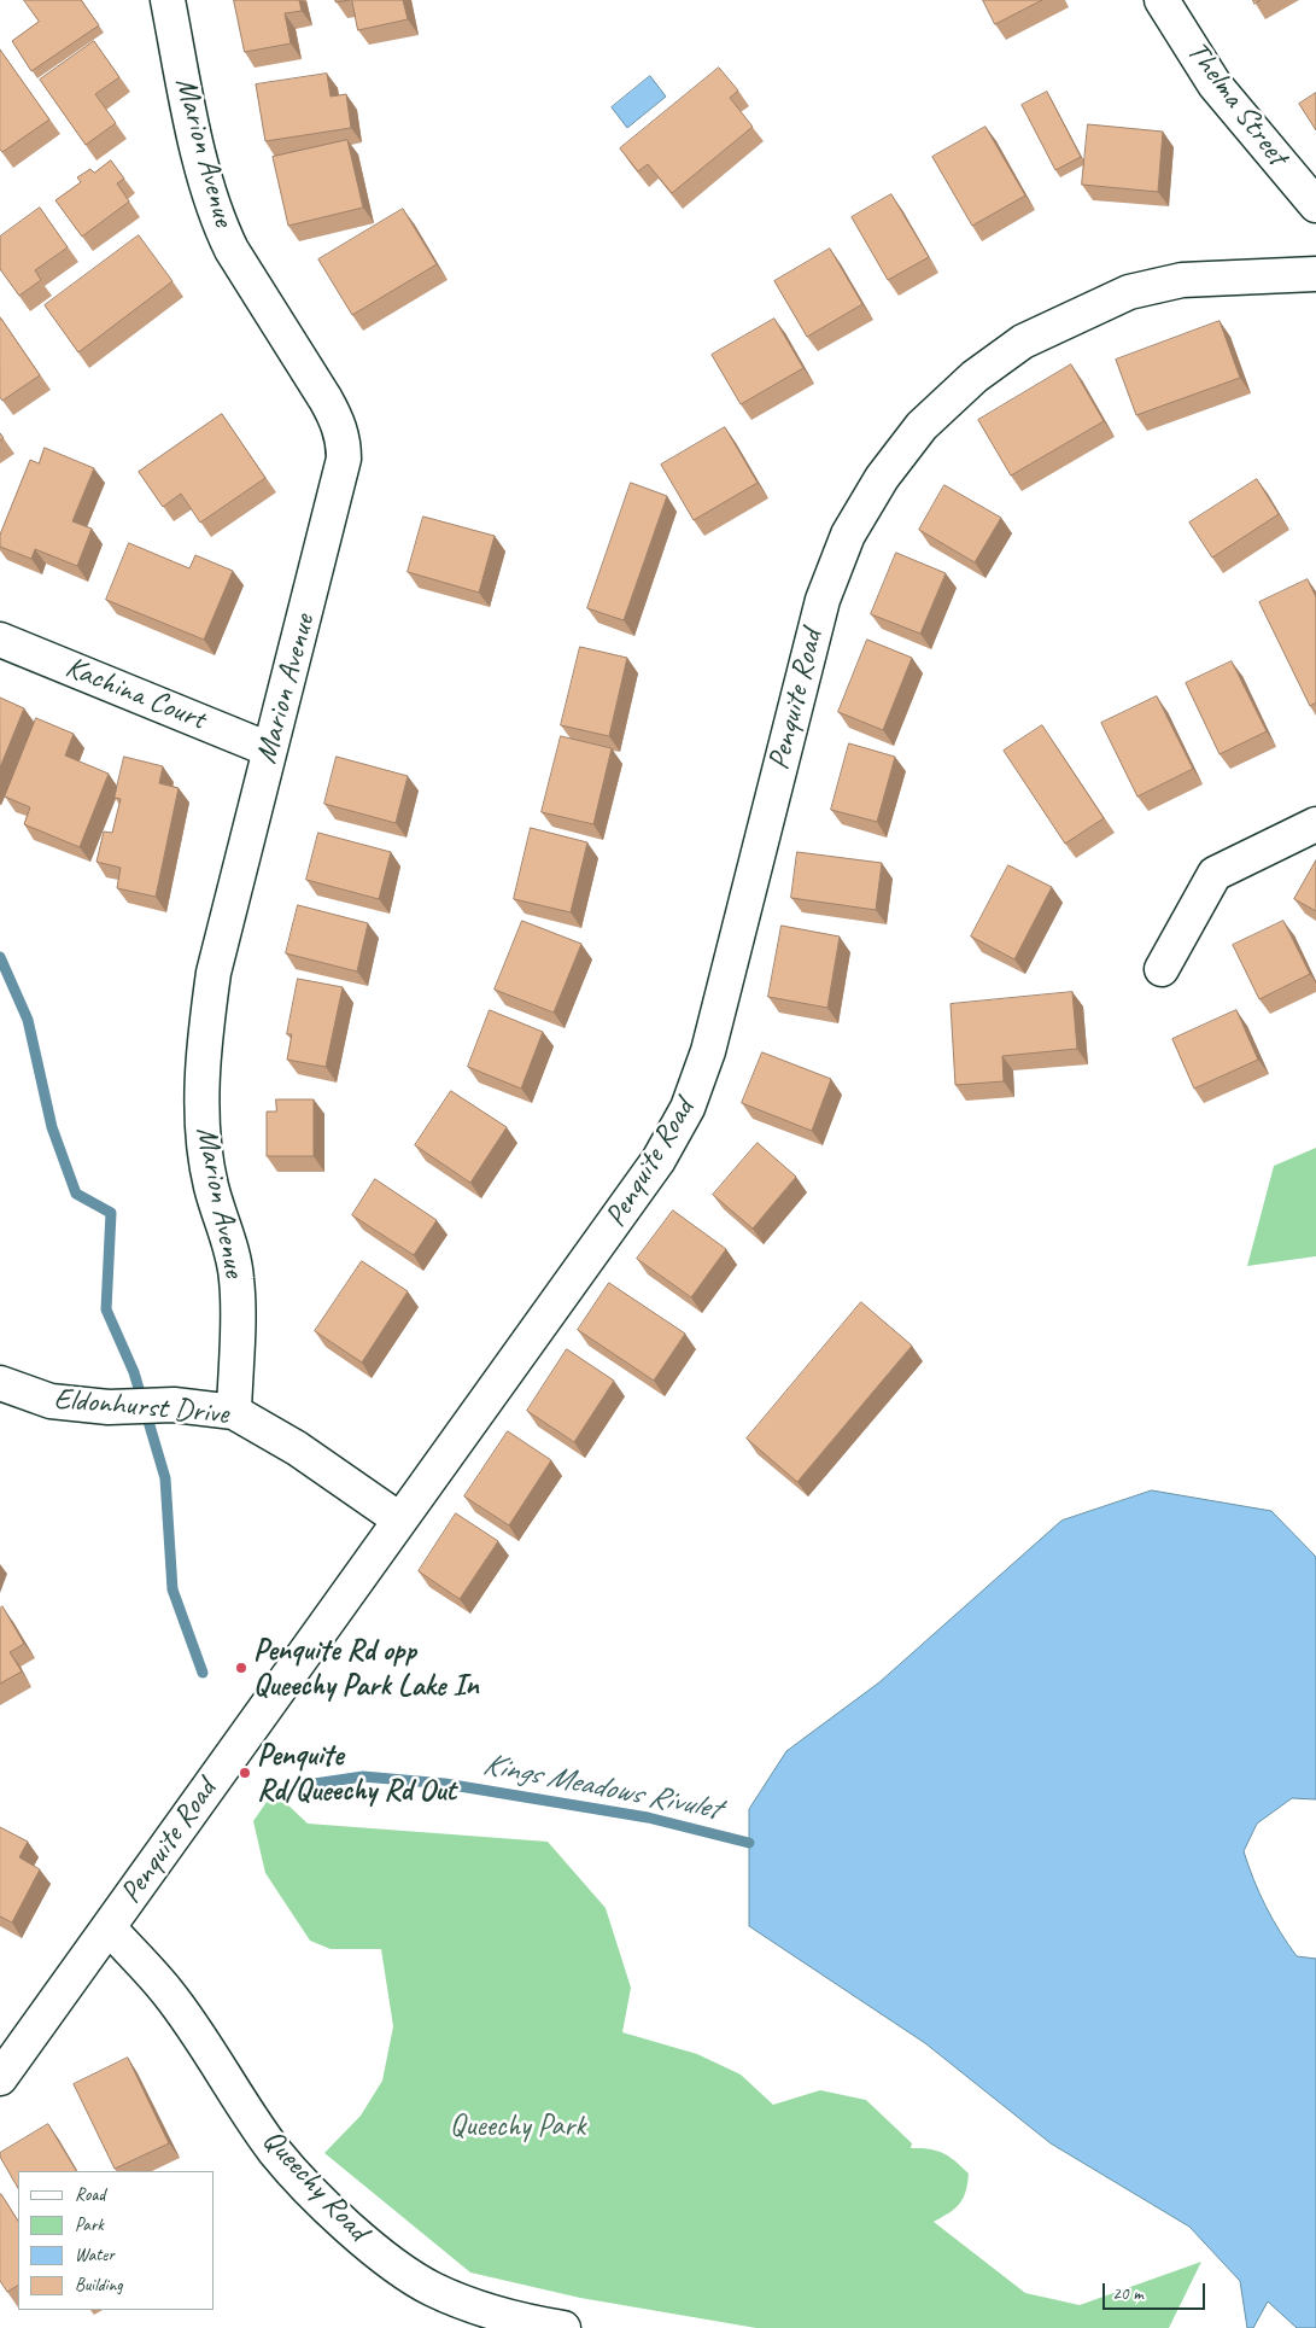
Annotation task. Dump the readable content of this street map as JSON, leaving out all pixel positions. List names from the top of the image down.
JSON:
{
  "streets": {
    "street": [
      "Thelma Street",
      "Marion Avenue",
      "Kachina Court",
      "Penquite Road",
      "Eldonhurst Drive",
      "Queechy Road"
    ]
  },
  "crossings": [
    ["Marion Avenue", "Kachina Court"],
    ["Marion Avenue", "Eldonhurst Drive"],
    ["Penquite Road", "Eldonhurst Drive"],
    ["Penquite Road", "Queechy Road"]
  ],
  "water": ["Kings Meadows Rivulet"],
  "parks": ["Queechy Park"],
  "places": ["Penquite Rd opp Queechy Park Lake In", "Penquite Rd/Queechy Rd Out"],
  "legend": [
    "Road",
    "Park",
    "Water",
    "Building"
  ],
  "scale_bar": "20 m"
}
